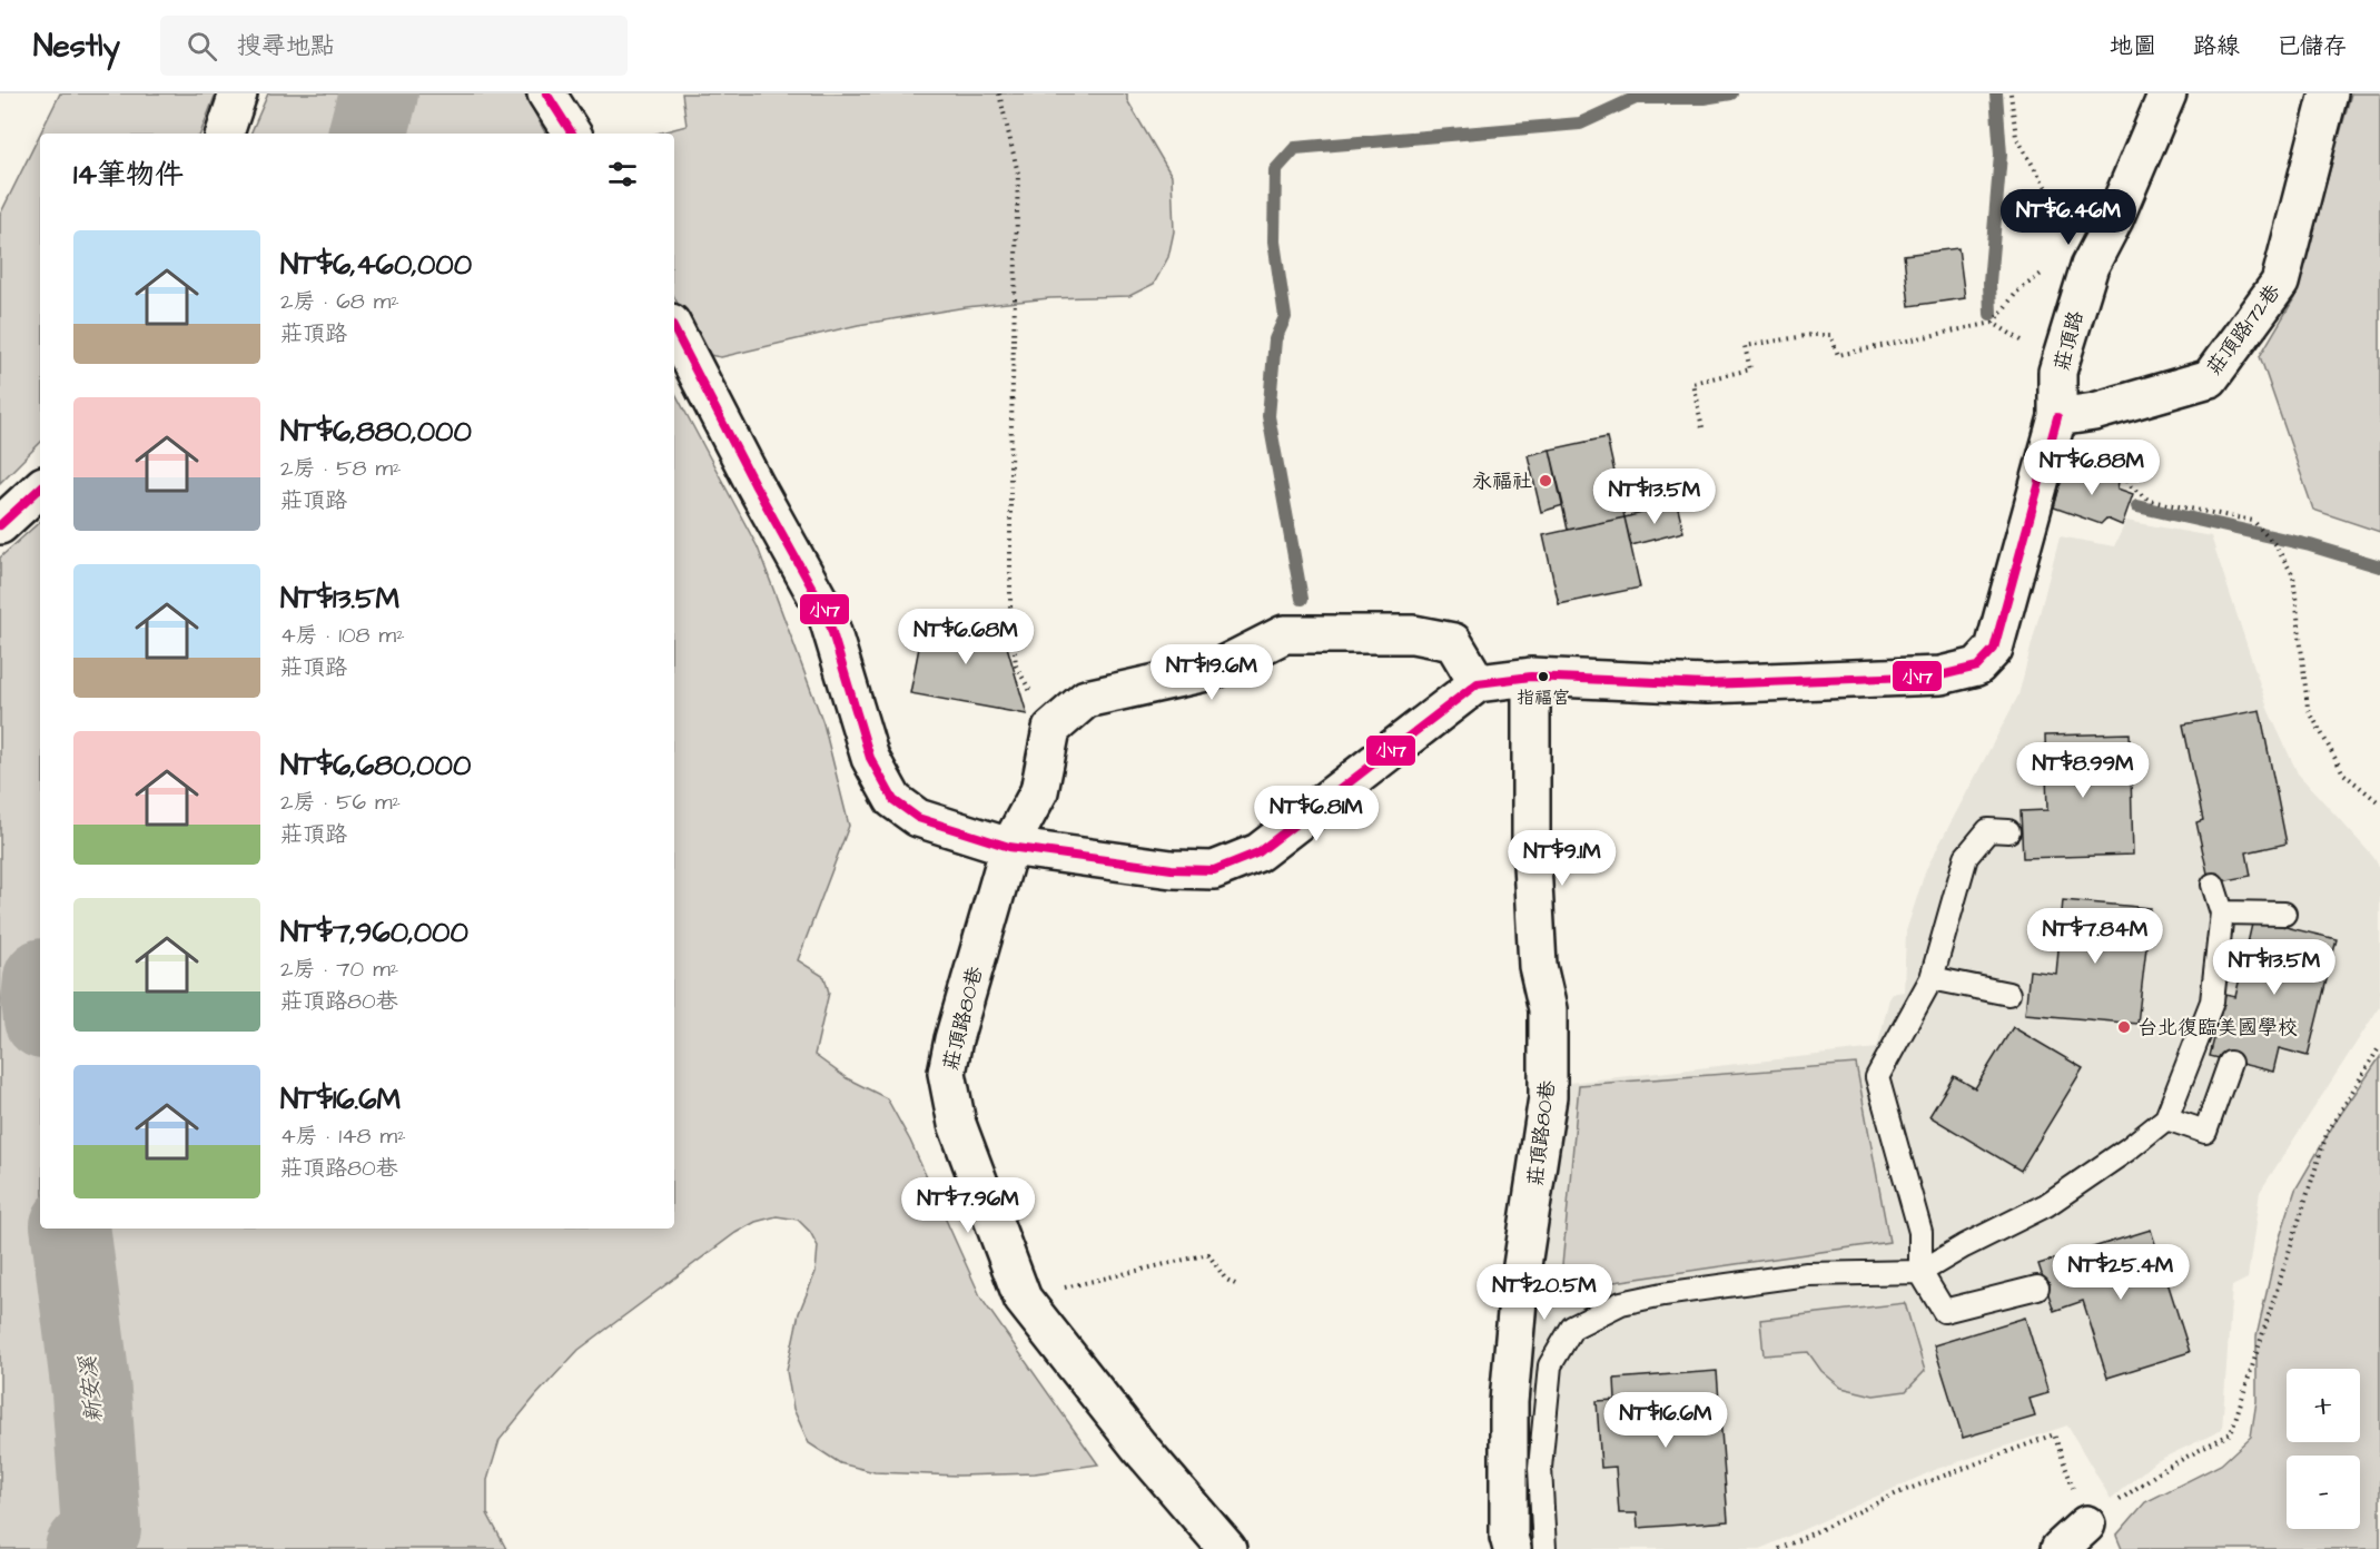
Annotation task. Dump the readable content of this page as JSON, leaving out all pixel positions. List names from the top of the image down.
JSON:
{
  "streets": {
    "street": ["莊頂路172巷", "莊頂路", "莊頂路80巷"]
  },
  "crossings": [
    ["莊頂路172巷", "莊頂路"],
    ["莊頂路", "莊頂路80巷"]
  ],
  "water": ["新安溪"],
  "places": ["永福社", "指福宮", "台北復臨美國學校"],
  "lines": ["transit line 小17"],
  "page": {
    "header": "Nestly",
    "search": "搜尋地點",
    "nav": ["地圖", "路線", "已儲存"],
    "heading": "14筆物件",
    "price": [
      "NT$6.46M",
      "NT$6.88M",
      "NT$13.5M",
      "NT$6.68M",
      "NT$19.6M",
      "NT$8.99M",
      "NT$6.81M",
      "NT$9.1M",
      "NT$7.84M",
      "NT$13.5M",
      "NT$7.96M",
      "NT$25.4M",
      "NT$20.5M",
      "NT$16.6M"
    ],
    "list": [
      {
        "name": "NT$6,460,000",
        "note": "2房 · 68 m² · 莊頂路"
      },
      {
        "name": "NT$6,880,000",
        "note": "2房 · 58 m² · 莊頂路"
      },
      {
        "name": "NT$13.5M",
        "note": "4房 · 108 m² · 莊頂路"
      },
      {
        "name": "NT$6,680,000",
        "note": "2房 · 56 m² · 莊頂路"
      },
      {
        "name": "NT$7,960,000",
        "note": "2房 · 70 m² · 莊頂路80巷"
      },
      {
        "name": "NT$16.6M",
        "note": "4房 · 148 m² · 莊頂路80巷"
      }
    ],
    "map_buttons": ["+", "−"]
  }
}
